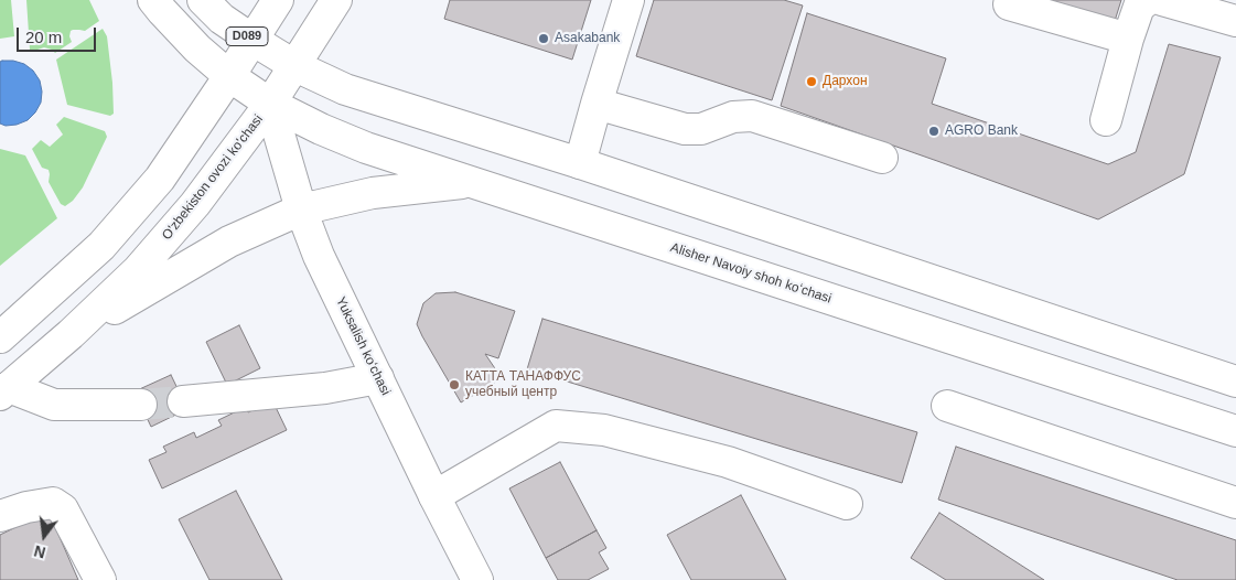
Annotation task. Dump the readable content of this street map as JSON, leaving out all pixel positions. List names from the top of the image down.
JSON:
{
  "streets": {
    "main road": [
      "D089",
      "O'zbekiston ovozi ko'chasi",
      "Alisher Navoiy shoh koʻchasi",
      "Yuksalish koʻchasi"
    ]
  },
  "crossings": [
    ["D089", "O'zbekiston ovozi ko'chasi"],
    ["O'zbekiston ovozi ko'chasi", "Alisher Navoiy shoh koʻchasi"],
    ["O'zbekiston ovozi ko'chasi", "Yuksalish koʻchasi"],
    ["Alisher Navoiy shoh koʻchasi", "Yuksalish koʻchasi"]
  ],
  "places": [
    "Asakabank",
    "Дархон",
    "AGRO Bank",
    "КАТТА ТАНАФФУС учебный центр"
  ],
  "scale_bar": "20 m",
  "north": "bottom"
}
